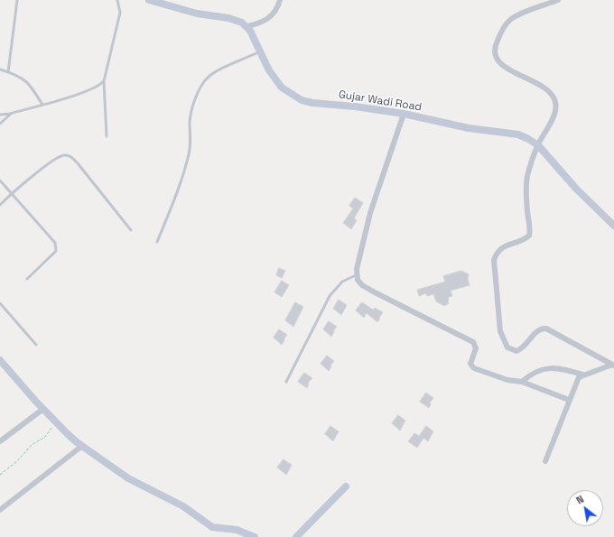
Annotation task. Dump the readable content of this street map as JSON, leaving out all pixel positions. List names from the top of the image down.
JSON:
{
  "streets": {
    "street": ["Gujar Wadi Road"]
  },
  "north": "top left"
}
